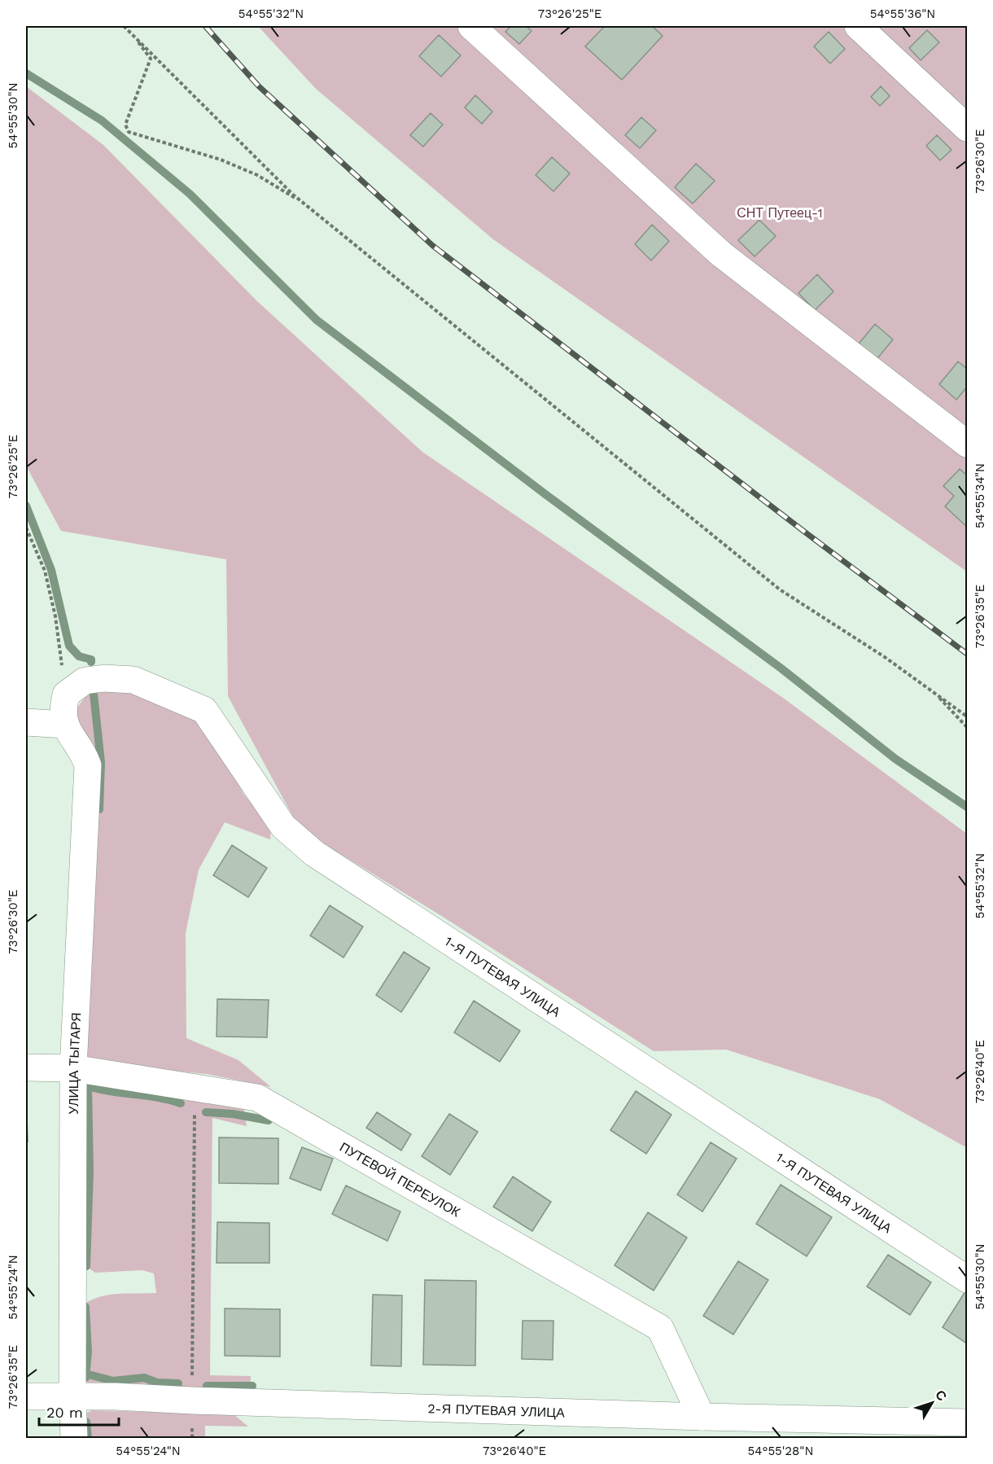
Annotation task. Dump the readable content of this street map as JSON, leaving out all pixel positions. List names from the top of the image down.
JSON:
{
  "streets": {
    "street": [
      "1-Я ПУТЕВАЯ УЛИЦА",
      "УЛИЦА ТЫТАРЯ",
      "ПУТЕВОЙ ПЕРЕУЛОК",
      "2-Я ПУТЕВАЯ УЛИЦА"
    ]
  },
  "crossings": [
    ["1-Я ПУТЕВАЯ УЛИЦА", "УЛИЦА ТЫТАРЯ"],
    ["УЛИЦА ТЫТАРЯ", "ПУТЕВОЙ ПЕРЕУЛОК"],
    ["УЛИЦА ТЫТАРЯ", "2-Я ПУТЕВАЯ УЛИЦА"],
    ["ПУТЕВОЙ ПЕРЕУЛОК", "2-Я ПУТЕВАЯ УЛИЦА"]
  ],
  "parks": ["СНТ Путеец-1"],
  "scale_bar": "20 m",
  "north": "top right",
  "coordinates": [
    "54°55'32\"N",
    "73°26'25\"E",
    "54°55'36\"N",
    "54°55'30\"N",
    "73°26'30\"E",
    "54°55'34\"N",
    "73°26'35\"E",
    "73°26'40\"E",
    "54°55'24\"N",
    "54°55'28\"N"
  ]
}
